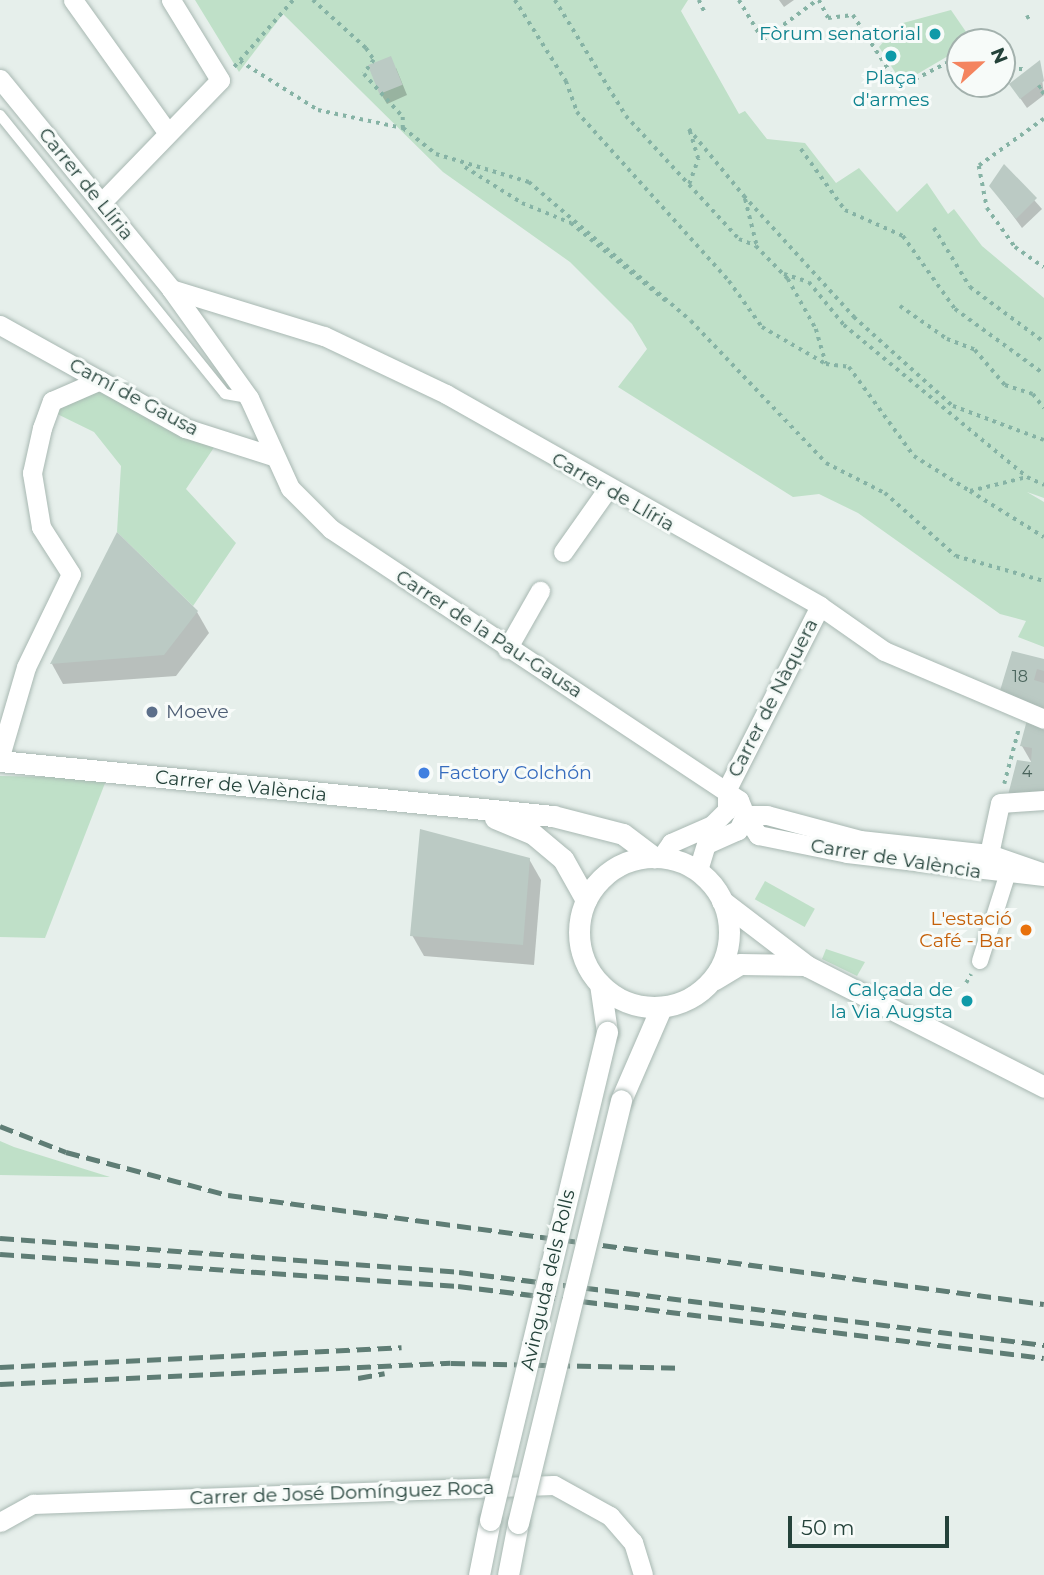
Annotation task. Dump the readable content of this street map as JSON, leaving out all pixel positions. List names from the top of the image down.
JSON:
{
  "streets": {
    "main road": ["Carrer de València", "Avinguda dels Rolls"],
    "street": [
      "Carrer de Llíria",
      "Camí de Gausa",
      "Carrer de la Pau-Gausa",
      "Carrer de Nàquera",
      "Carrer de José Domínguez Roca"
    ]
  },
  "crossings": [
    ["Carrer de Llíria", "Carrer de la Pau-Gausa"],
    ["Carrer de Llíria", "Carrer de Nàquera"],
    ["Camí de Gausa", "Carrer de la Pau-Gausa"],
    ["Carrer de la Pau-Gausa", "Carrer de Nàquera"],
    ["Carrer de Nàquera", "Carrer de València"],
    ["Carrer de Nàquera", "Avinguda dels Rolls"],
    ["Carrer de València", "Avinguda dels Rolls"]
  ],
  "places": [
    "Fòrum senatorial",
    "Plaça d'armes",
    "Moeve",
    "Factory Colchón",
    "L'estació Café - Bar",
    "Calçada de la Via Augsta"
  ],
  "house_numbers": ["18", "4"],
  "scale_bar": "50 m",
  "north": "right"
}
